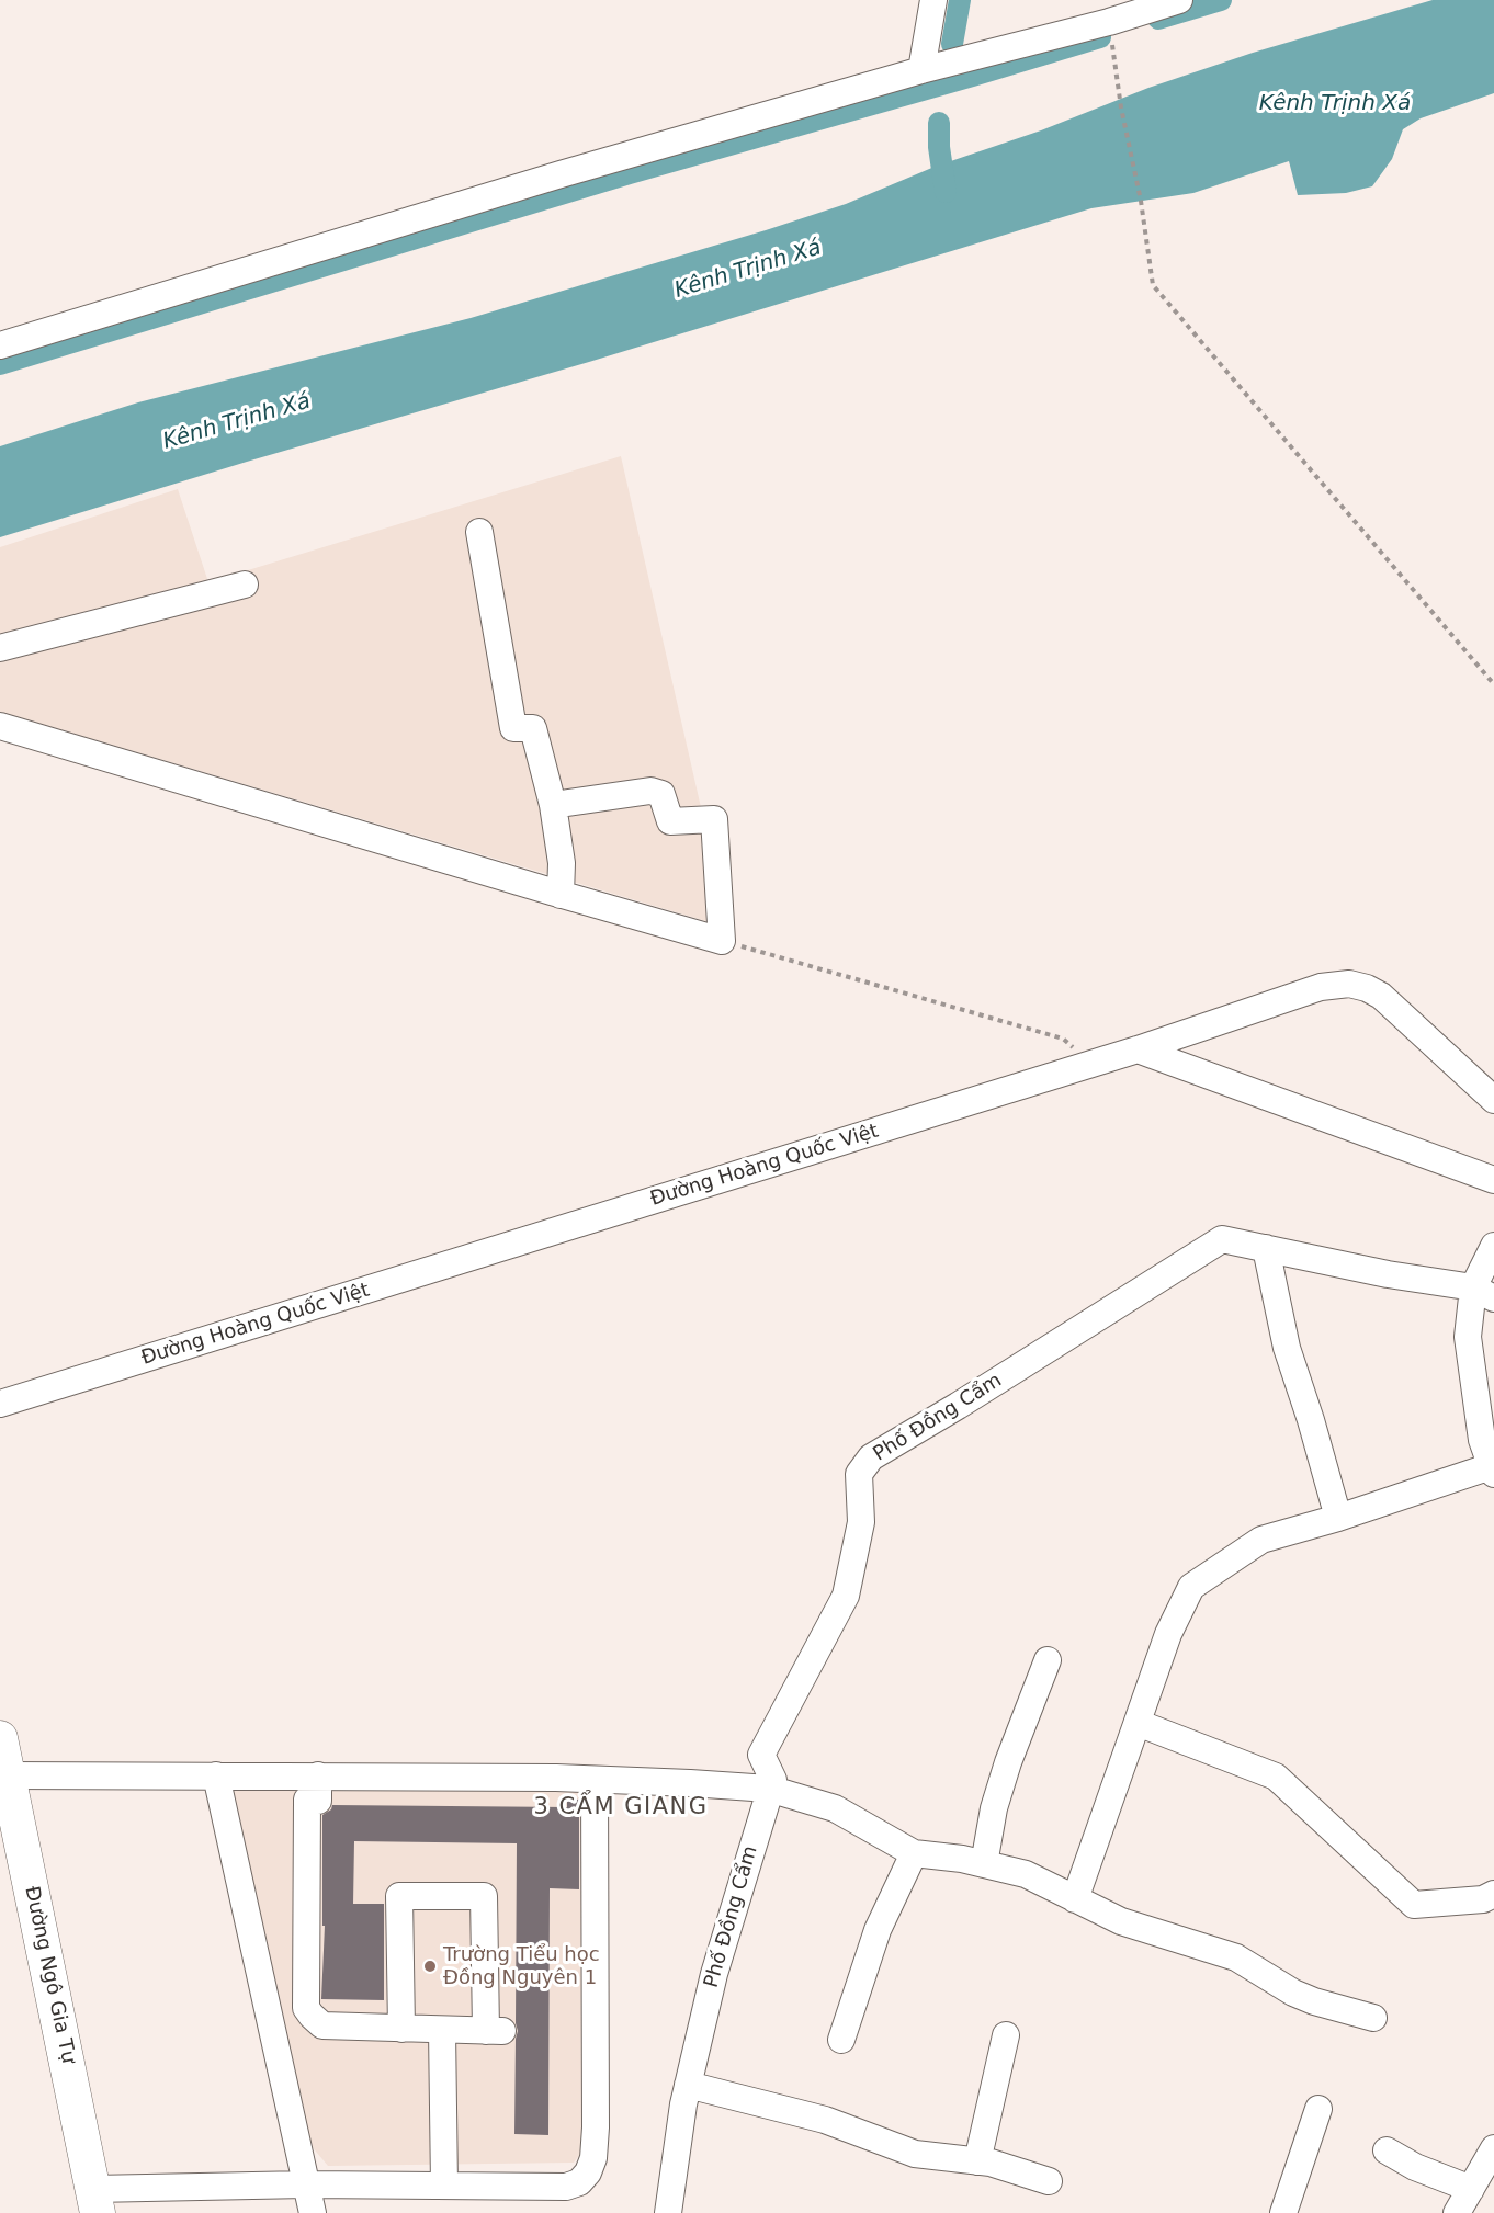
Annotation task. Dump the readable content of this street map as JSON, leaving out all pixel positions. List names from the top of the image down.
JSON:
{
  "streets": {
    "main road": ["Đường Ngô Gia Tự"],
    "street": ["Đường Hoàng Quốc Việt", "Phố Đồng Cẩm"]
  },
  "districts": ["3 CẨM GIANG"],
  "water": ["Kênh Trịnh Xá"],
  "places": ["Trường Tiểu học Đồng Nguyên 1"]
}
